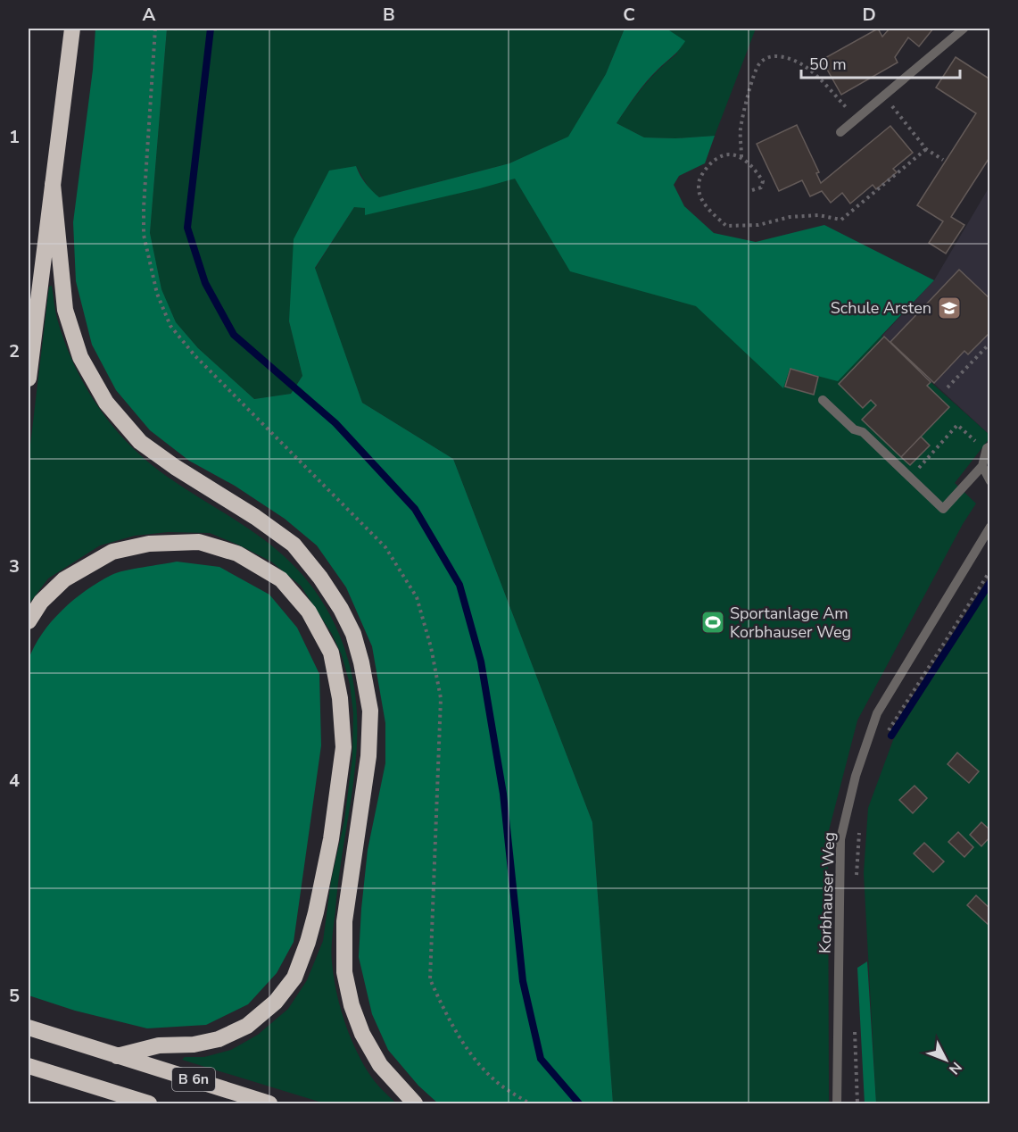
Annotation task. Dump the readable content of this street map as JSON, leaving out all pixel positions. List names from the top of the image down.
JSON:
{
  "streets": {
    "highway": ["B 6n"],
    "lane": ["Korbhauser Weg"]
  },
  "places": {
    "school or university": ["Schule Arsten"],
    "sports": ["Sportanlage Am Korbhauser Weg"]
  },
  "scale_bar": "50 m",
  "north": "bottom right",
  "grid": {
    "columns": [
      "A",
      "B",
      "C",
      "D"
    ],
    "rows": [
      "1",
      "2",
      "3",
      "4",
      "5"
    ]
  }
}
